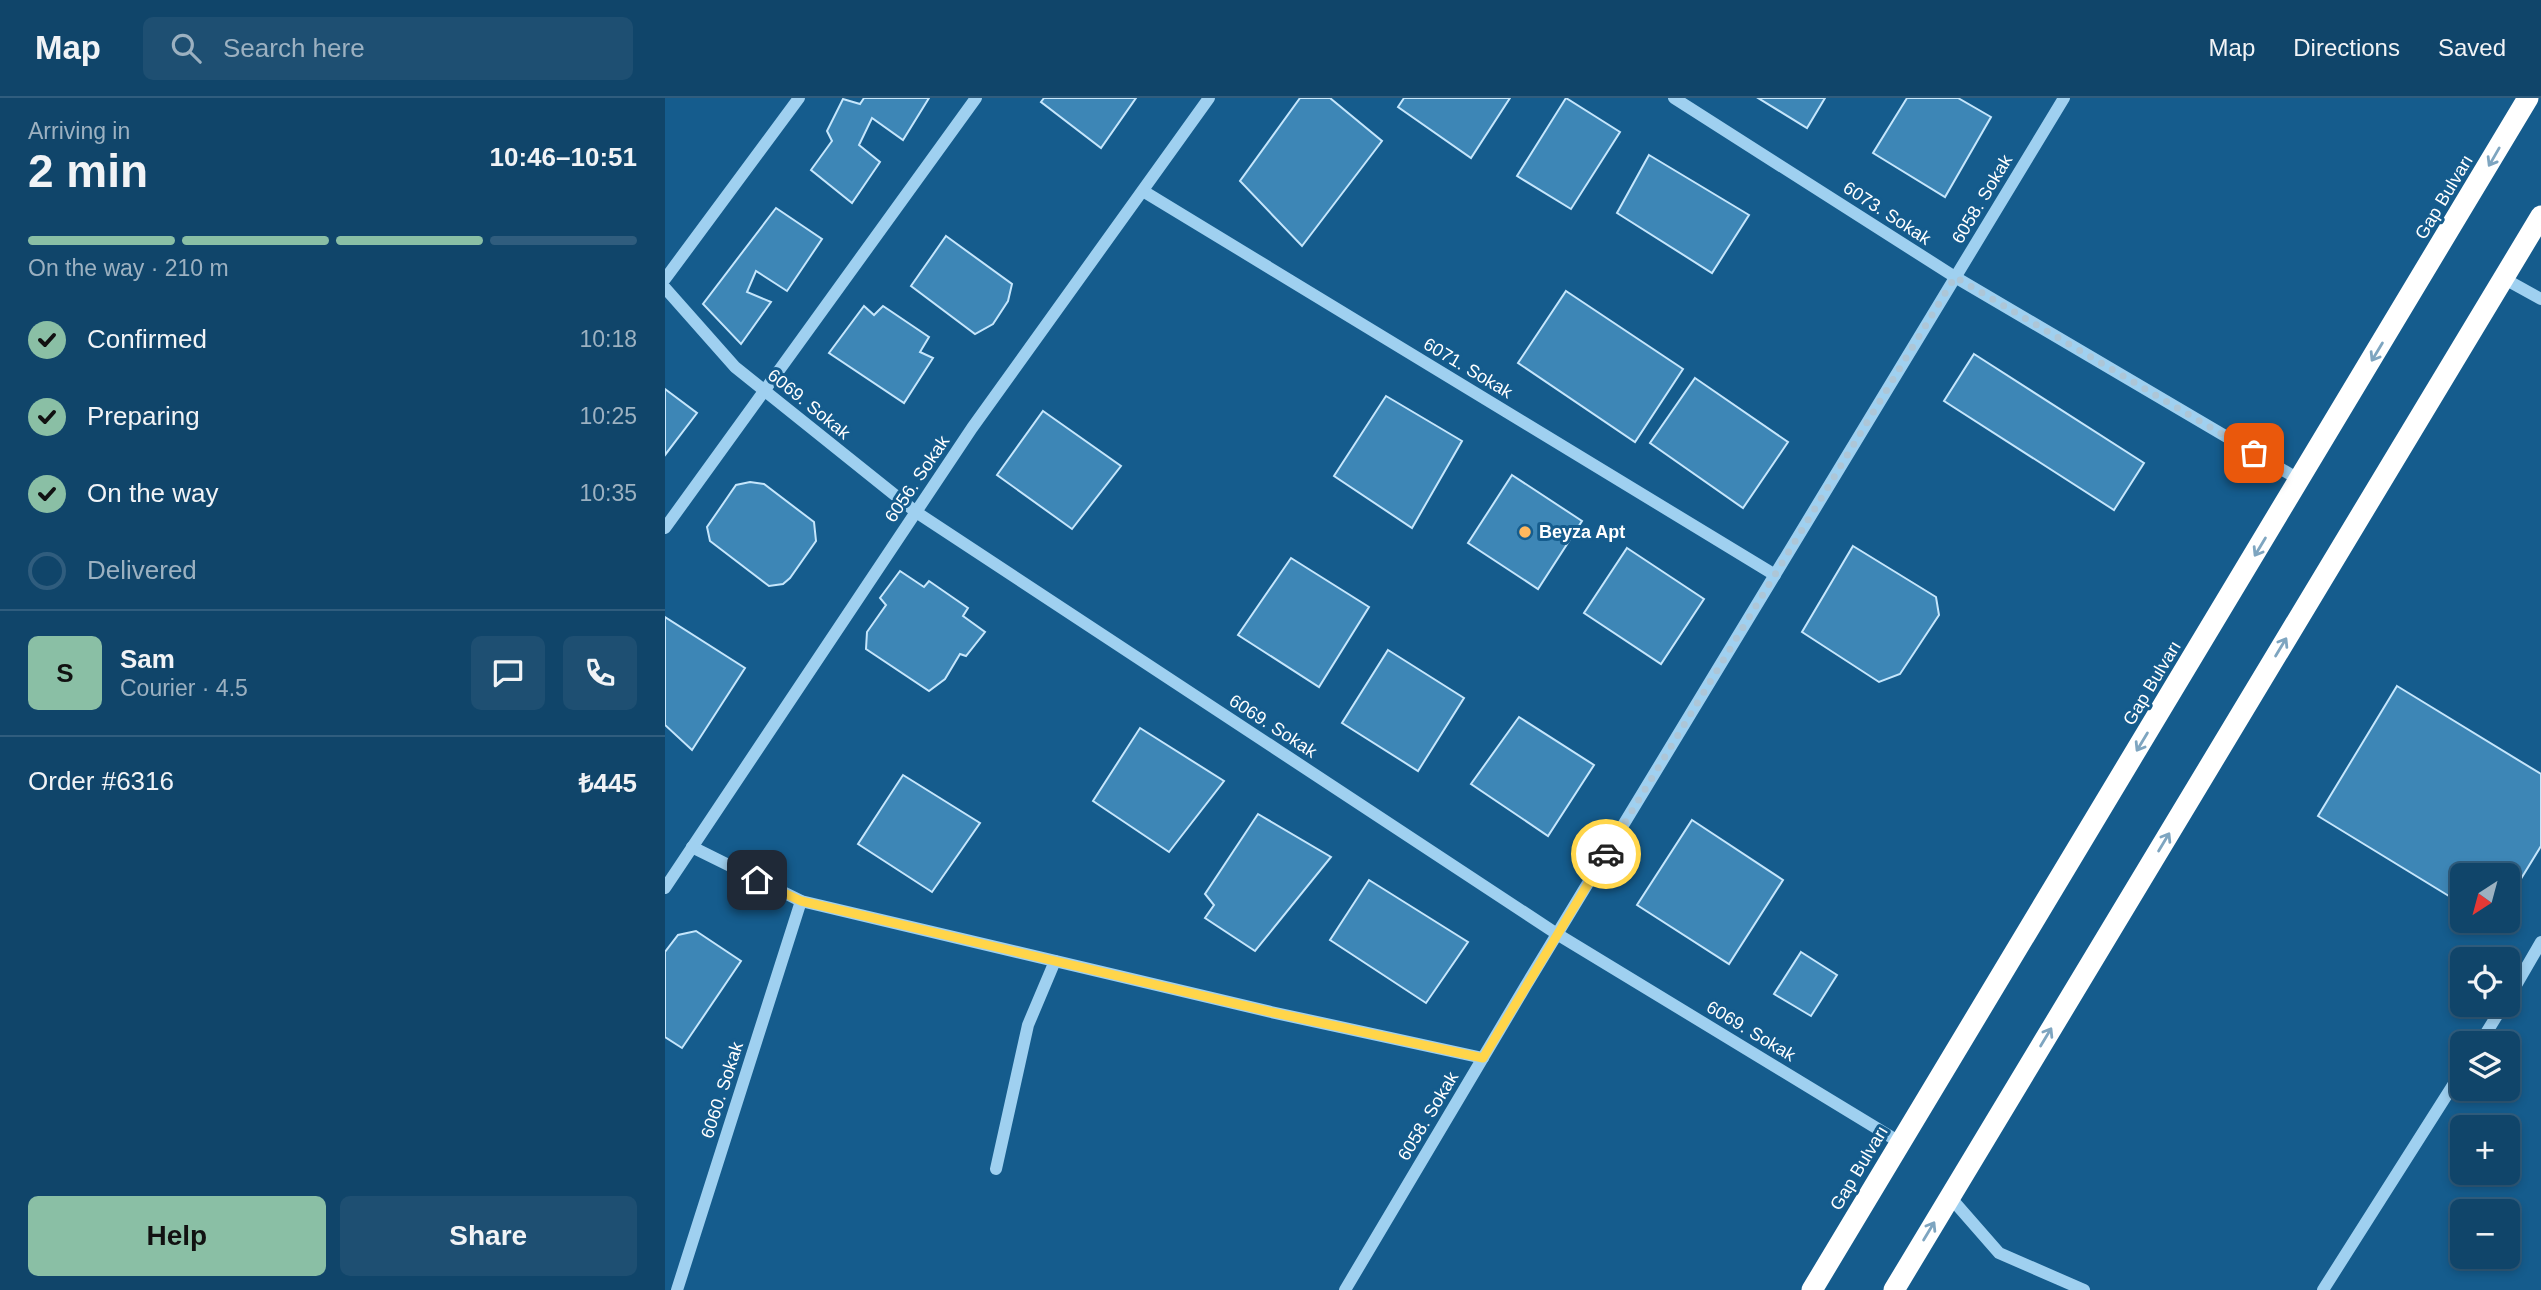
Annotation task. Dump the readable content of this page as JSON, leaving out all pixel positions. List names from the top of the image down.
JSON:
{
  "streets": {
    "highway": ["Gap Bulvarı"],
    "street": [
      "6058. Sokak",
      "6073. Sokak",
      "6071. Sokak",
      "6069. Sokak",
      "6056. Sokak",
      "6060. Sokak"
    ]
  },
  "crossings": [
    ["Gap Bulvarı", "6073. Sokak"],
    ["Gap Bulvarı", "6069. Sokak"],
    ["6058. Sokak", "6073. Sokak"],
    ["6058. Sokak", "6071. Sokak"],
    ["6058. Sokak", "6069. Sokak"],
    ["6071. Sokak", "6056. Sokak"],
    ["6069. Sokak", "6056. Sokak"]
  ],
  "places": ["Beyza Apt"],
  "north": "bottom left",
  "page": {
    "header": "Map",
    "search": "Search here",
    "nav": ["Map", "Directions", "Saved"],
    "heading": ["2 min", "Arriving in", "10:46–10:51"],
    "panel": [
      "Sam",
      "Courier · 4.5",
      "Order #6316",
      "₺445"
    ],
    "bar": "On the way · 210 m",
    "list": [
      ["Confirmed", "10:18"],
      ["Preparing", "10:25"],
      ["On the way", "10:35"],
      "Delivered"
    ],
    "round": "S",
    "map_buttons": ["+", "−"],
    "buttons": ["Help", "Share"]
  }
}
